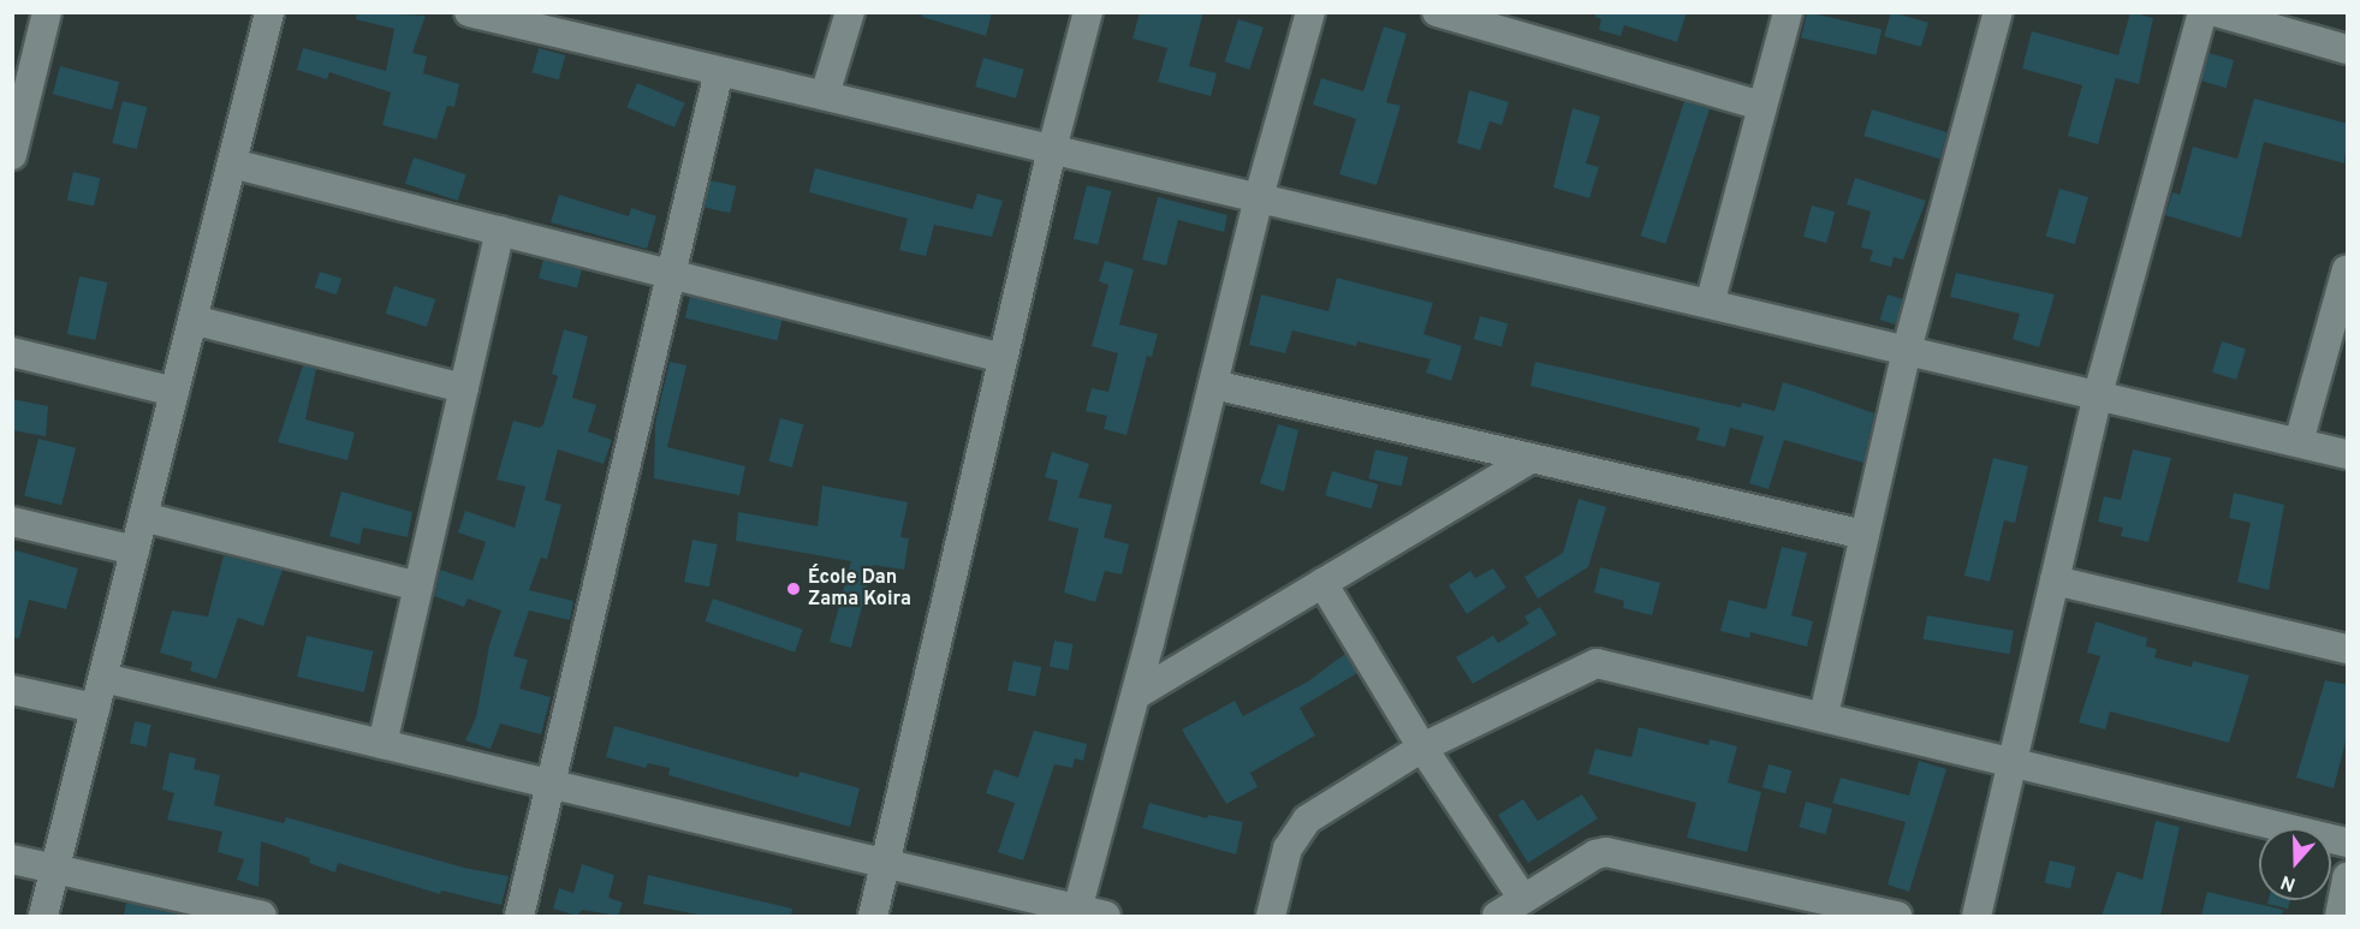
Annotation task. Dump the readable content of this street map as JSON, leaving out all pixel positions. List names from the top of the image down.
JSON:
{
  "places": ["École Dan Zama Koira"],
  "north": "bottom"
}
